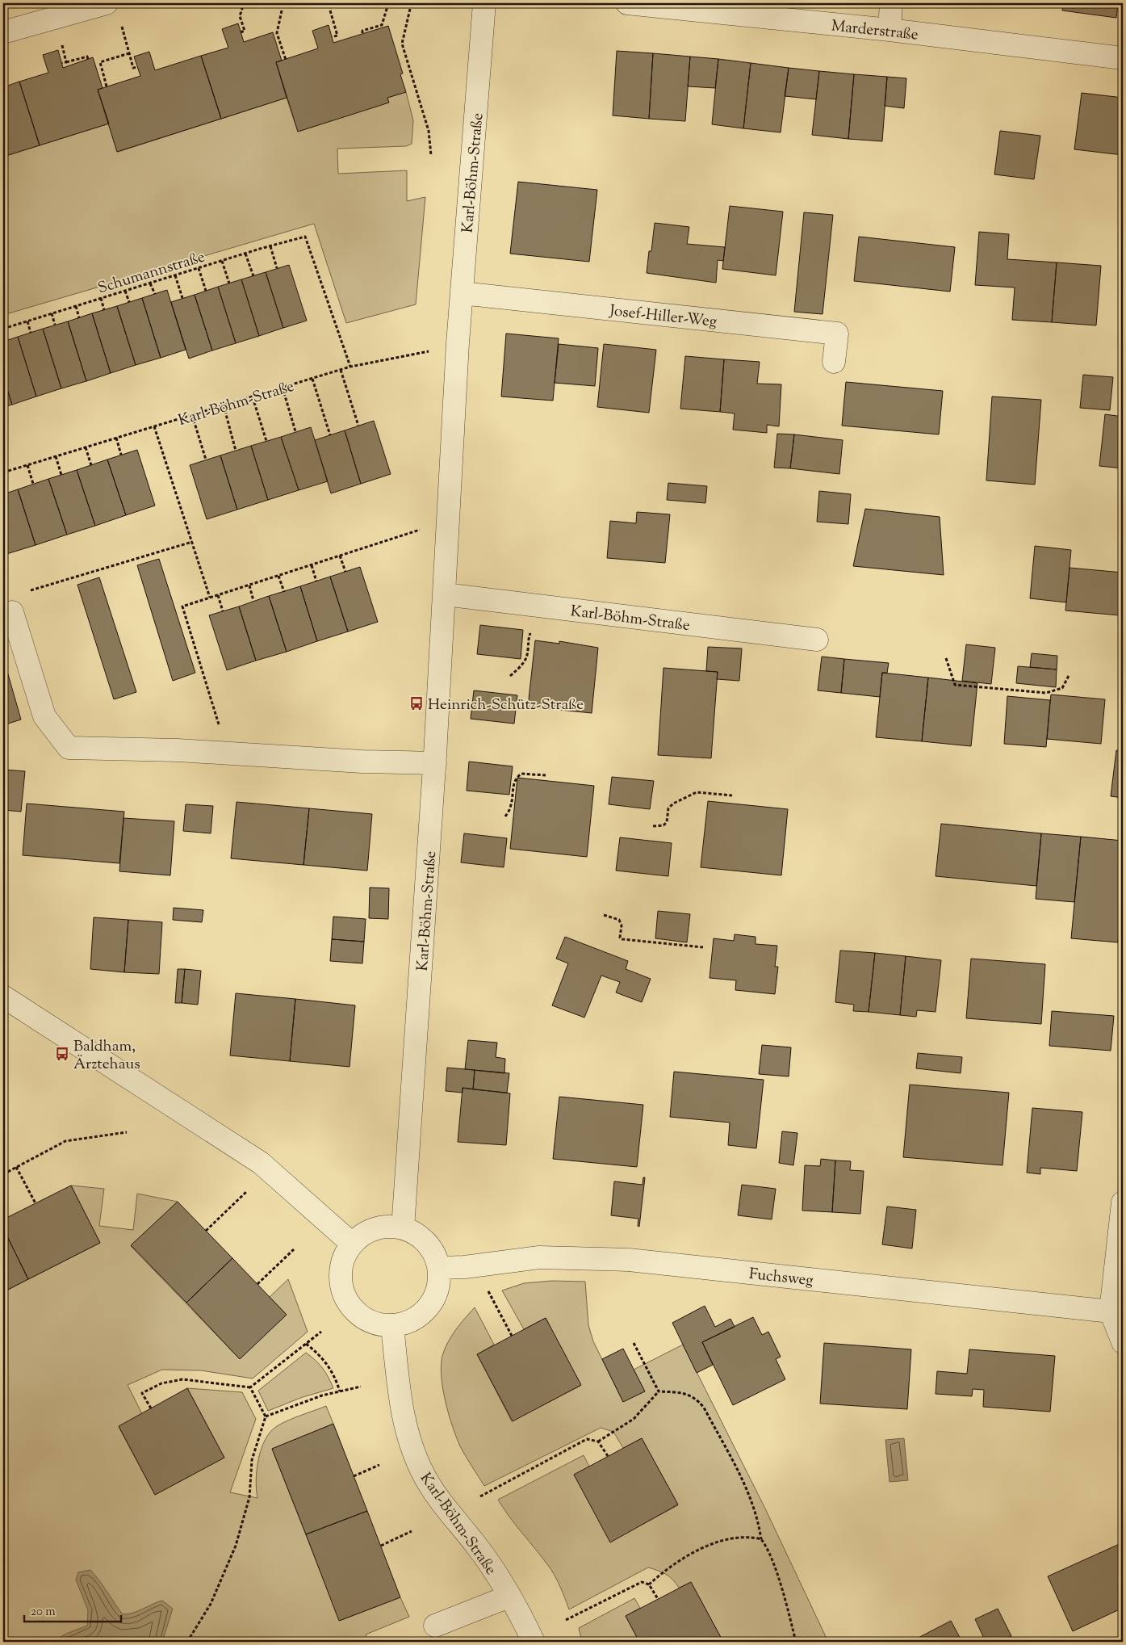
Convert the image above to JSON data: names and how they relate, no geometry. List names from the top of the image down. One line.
{"streets":{"street":["Marderstraße","Karl-Böhm-Straße","Josef-Hiller-Weg","Fuchsweg"],"path":["Schumannstraße"]},"crossings":[["Karl-Böhm-Straße","Schumannstraße"],["Karl-Böhm-Straße","Josef-Hiller-Weg"],["Karl-Böhm-Straße","Fuchsweg"]],"places":{"bus stop":["Heinrich-Schütz-Straße","Baldham, Ärztehaus"]},"scale_bar":"20 m"}
